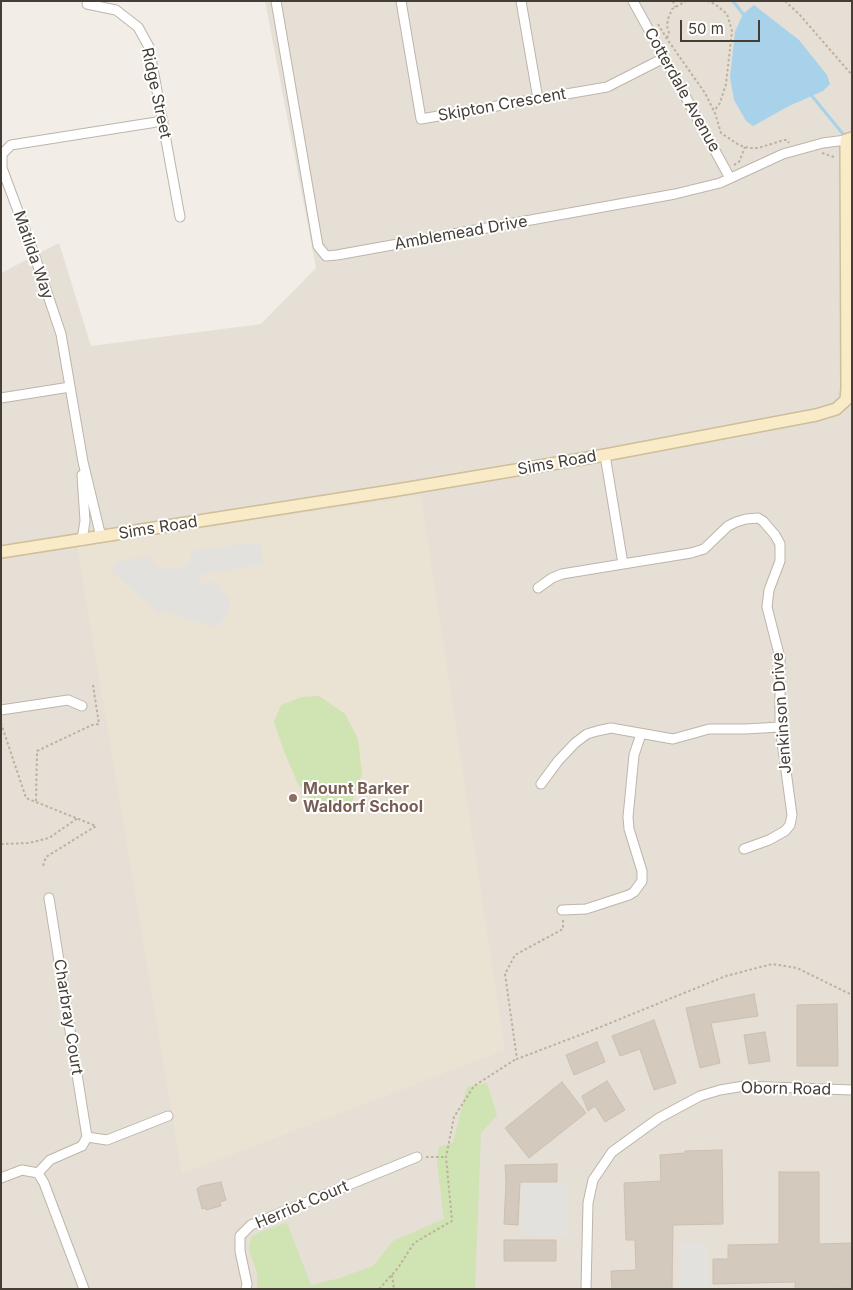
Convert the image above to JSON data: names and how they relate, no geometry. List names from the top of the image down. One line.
{"streets":{"street":["Cotterdale Avenue","Ridge Street","Skipton Crescent","Amblemead Drive","Matilda Way","Sims Road","Jenkinson Drive","Charbray Court","Oborn Road","Herriot Court"]},"crossings":[["Cotterdale Avenue","Skipton Crescent"],["Cotterdale Avenue","Amblemead Drive"],["Ridge Street","Matilda Way"],["Amblemead Drive","Sims Road"],["Matilda Way","Sims Road"]],"places":["Mount Barker Waldorf School"],"scale_bar":"50 m"}
